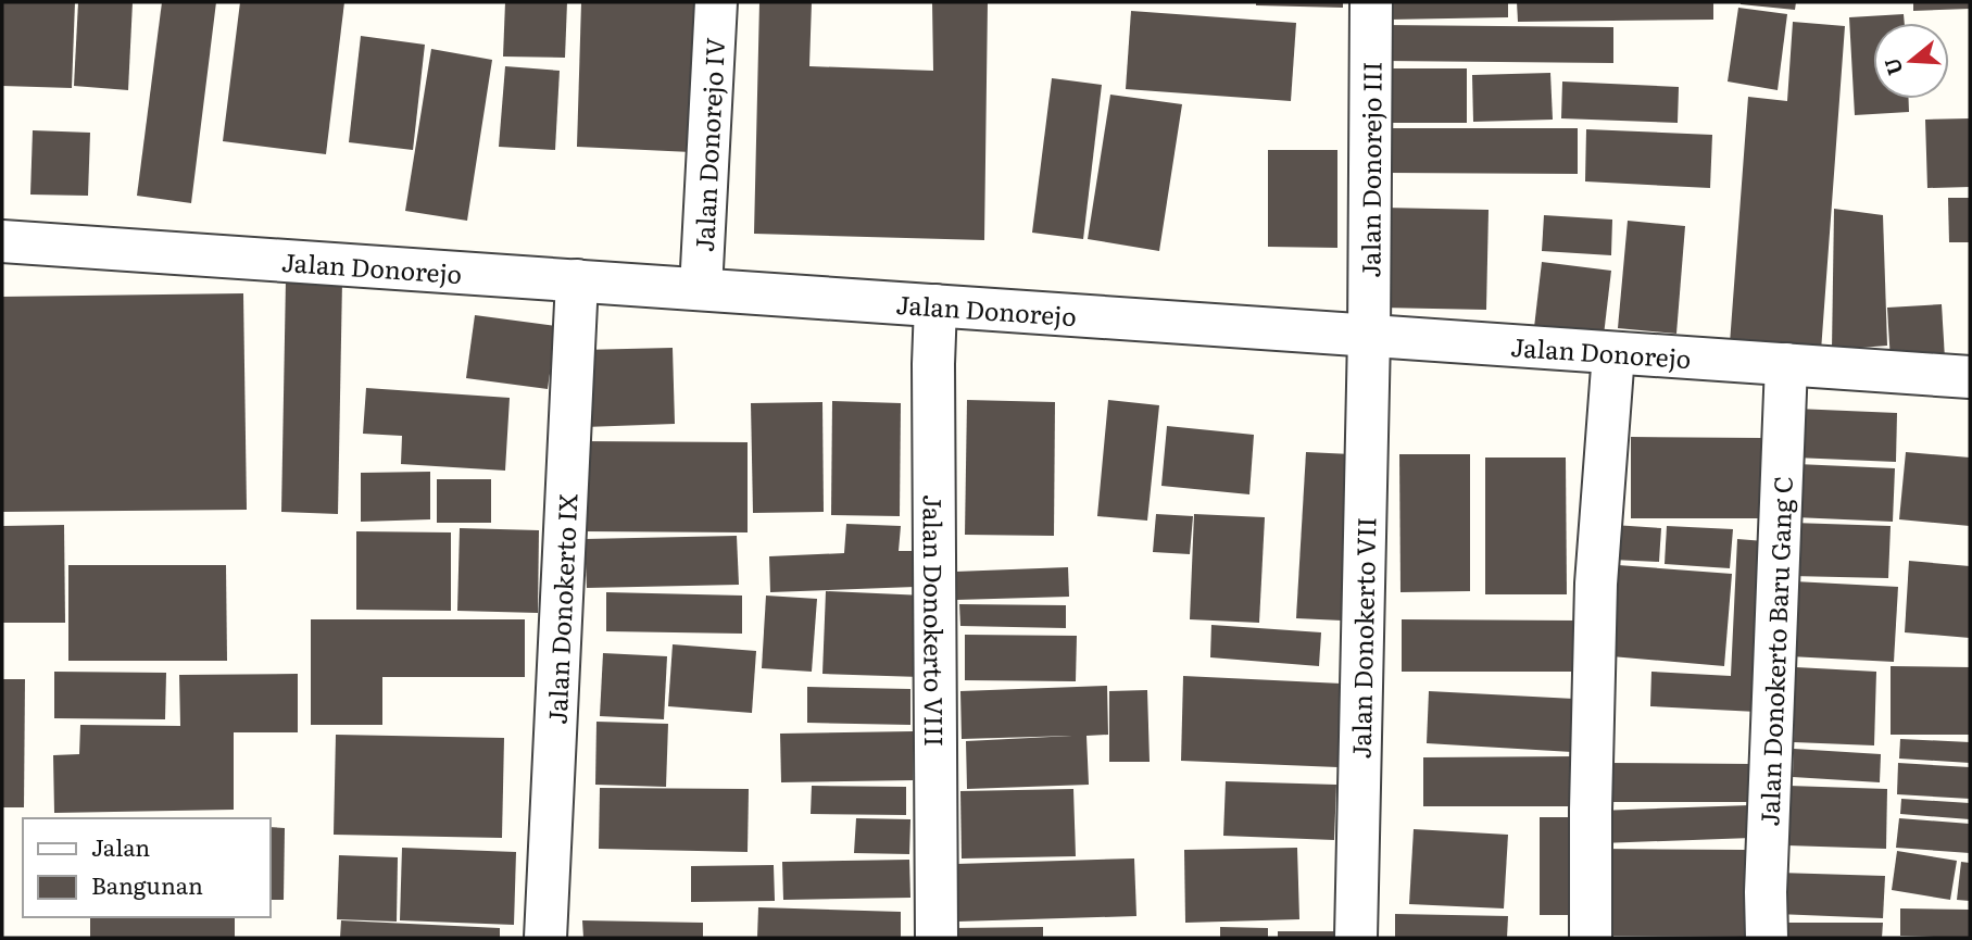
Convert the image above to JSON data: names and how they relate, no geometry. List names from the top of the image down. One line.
{"streets":{"street":["Jalan Donorejo IV","Jalan Donorejo III","Jalan Donorejo","Jalan Donokerto IX","Jalan Donokerto VIII","Jalan Donokerto VII","Jalan Donokerto Baru Gang C"]},"crossings":[["Jalan Donorejo IV","Jalan Donorejo"],["Jalan Donorejo III","Jalan Donorejo"],["Jalan Donorejo III","Jalan Donokerto VII"],["Jalan Donorejo","Jalan Donokerto IX"],["Jalan Donorejo","Jalan Donokerto VIII"],["Jalan Donorejo","Jalan Donokerto VII"],["Jalan Donorejo","Jalan Donokerto Baru Gang C"]],"legend":["Jalan","Bangunan"],"north":"left"}
